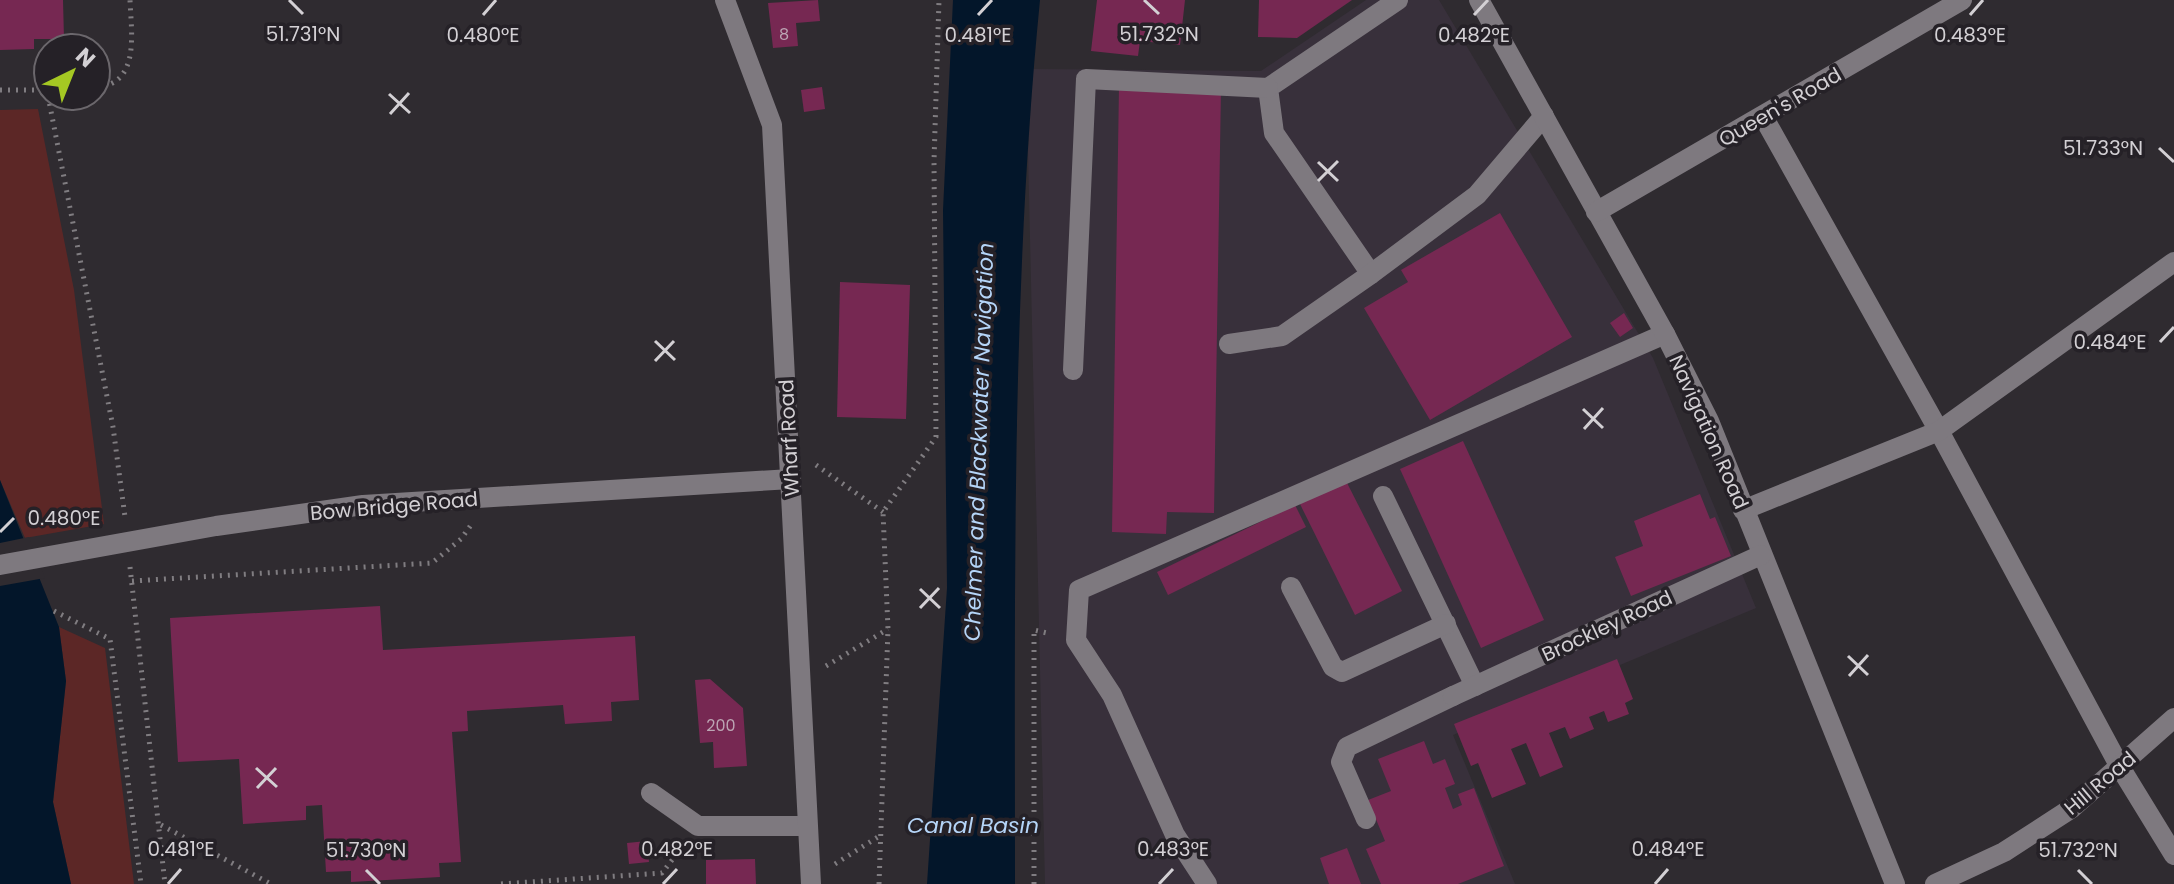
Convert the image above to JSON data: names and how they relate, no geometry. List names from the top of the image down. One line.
{"streets":{"street":["Queen's Road","Navigation Road","Wharf Road","Bow Bridge Road","Brockley Road","Hill Road"]},"crossings":[["Queen's Road","Navigation Road"],["Navigation Road","Brockley Road"],["Wharf Road","Bow Bridge Road"]],"water":["Chelmer and Blackwater Navigation","Canal Basin"],"house_numbers":["8","200"],"north":"top right","coordinates":["51.732°N","51.731°N","0.481°E","0.482°E","0.480°E","0.483°E","51.733°N","0.484°E","51.730°N"]}
